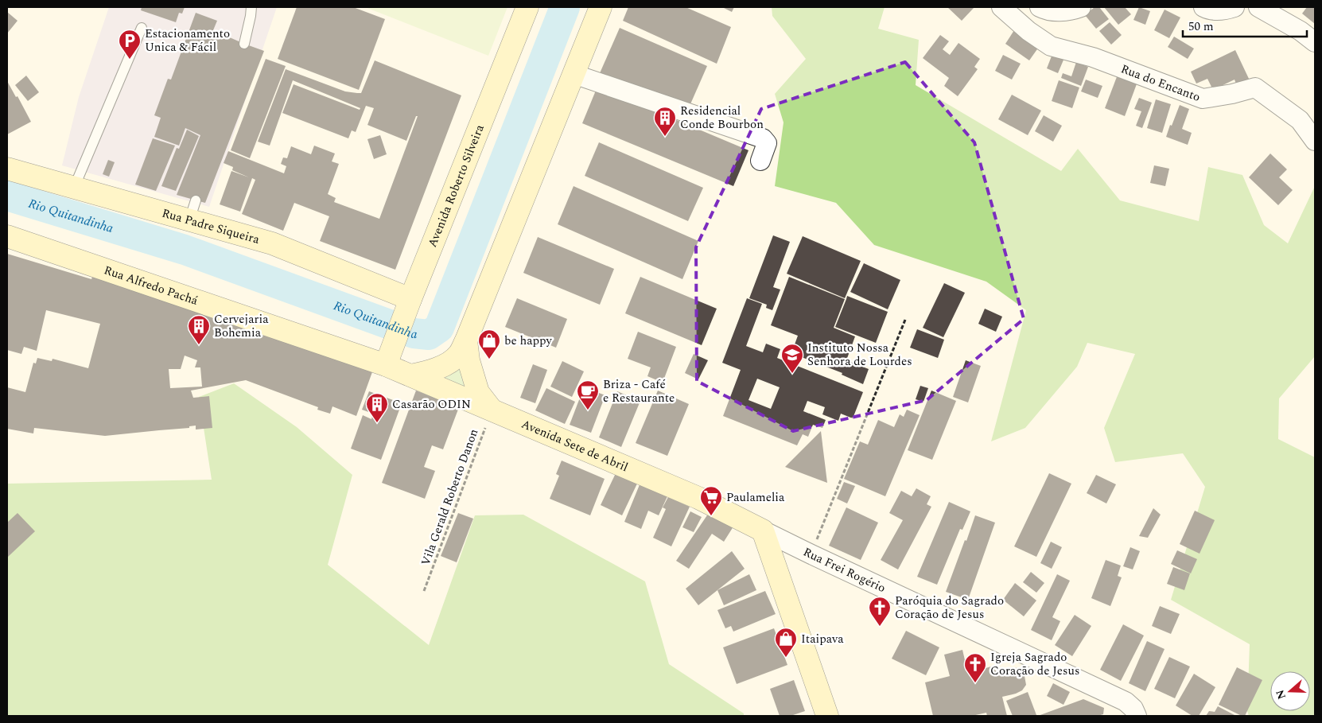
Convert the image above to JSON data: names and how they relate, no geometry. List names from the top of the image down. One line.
{"streets":{"main road":["Avenida Roberto Silveira","Rua Padre Siqueira","Rua Alfredo Pachá","Avenida Sete de Abril"],"street":["Rua do Encanto","Rua Frei Rogério"],"path":["Vila Gerald Roberto Danon"]},"crossings":[["Avenida Roberto Silveira","Rua Padre Siqueira"],["Avenida Roberto Silveira","Rua Alfredo Pachá"],["Avenida Roberto Silveira","Avenida Sete de Abril"],["Rua Alfredo Pachá","Avenida Sete de Abril"],["Avenida Sete de Abril","Vila Gerald Roberto Danon"],["Avenida Sete de Abril","Rua Frei Rogério"]],"water":["Rio Quitandinha"],"places":{"parking":["Estacionamento Unica & Fácil"],"building":["Residencial Conde Bourbon","Cervejaria Bohemia","Casarão ODIN"],"shop":["be happy","Itaipava"],"school or university":["Instituto Nossa Senhora de Lourdes"],"cafe":["Briza - Café e Restaurante"],"supermarket":["Paulamelia"],"church":["Paróquia do Sagrado Coração de Jesus","Igreja Sagrado Coração de Jesus"]},"scale_bar":"50 m","north":"left"}
